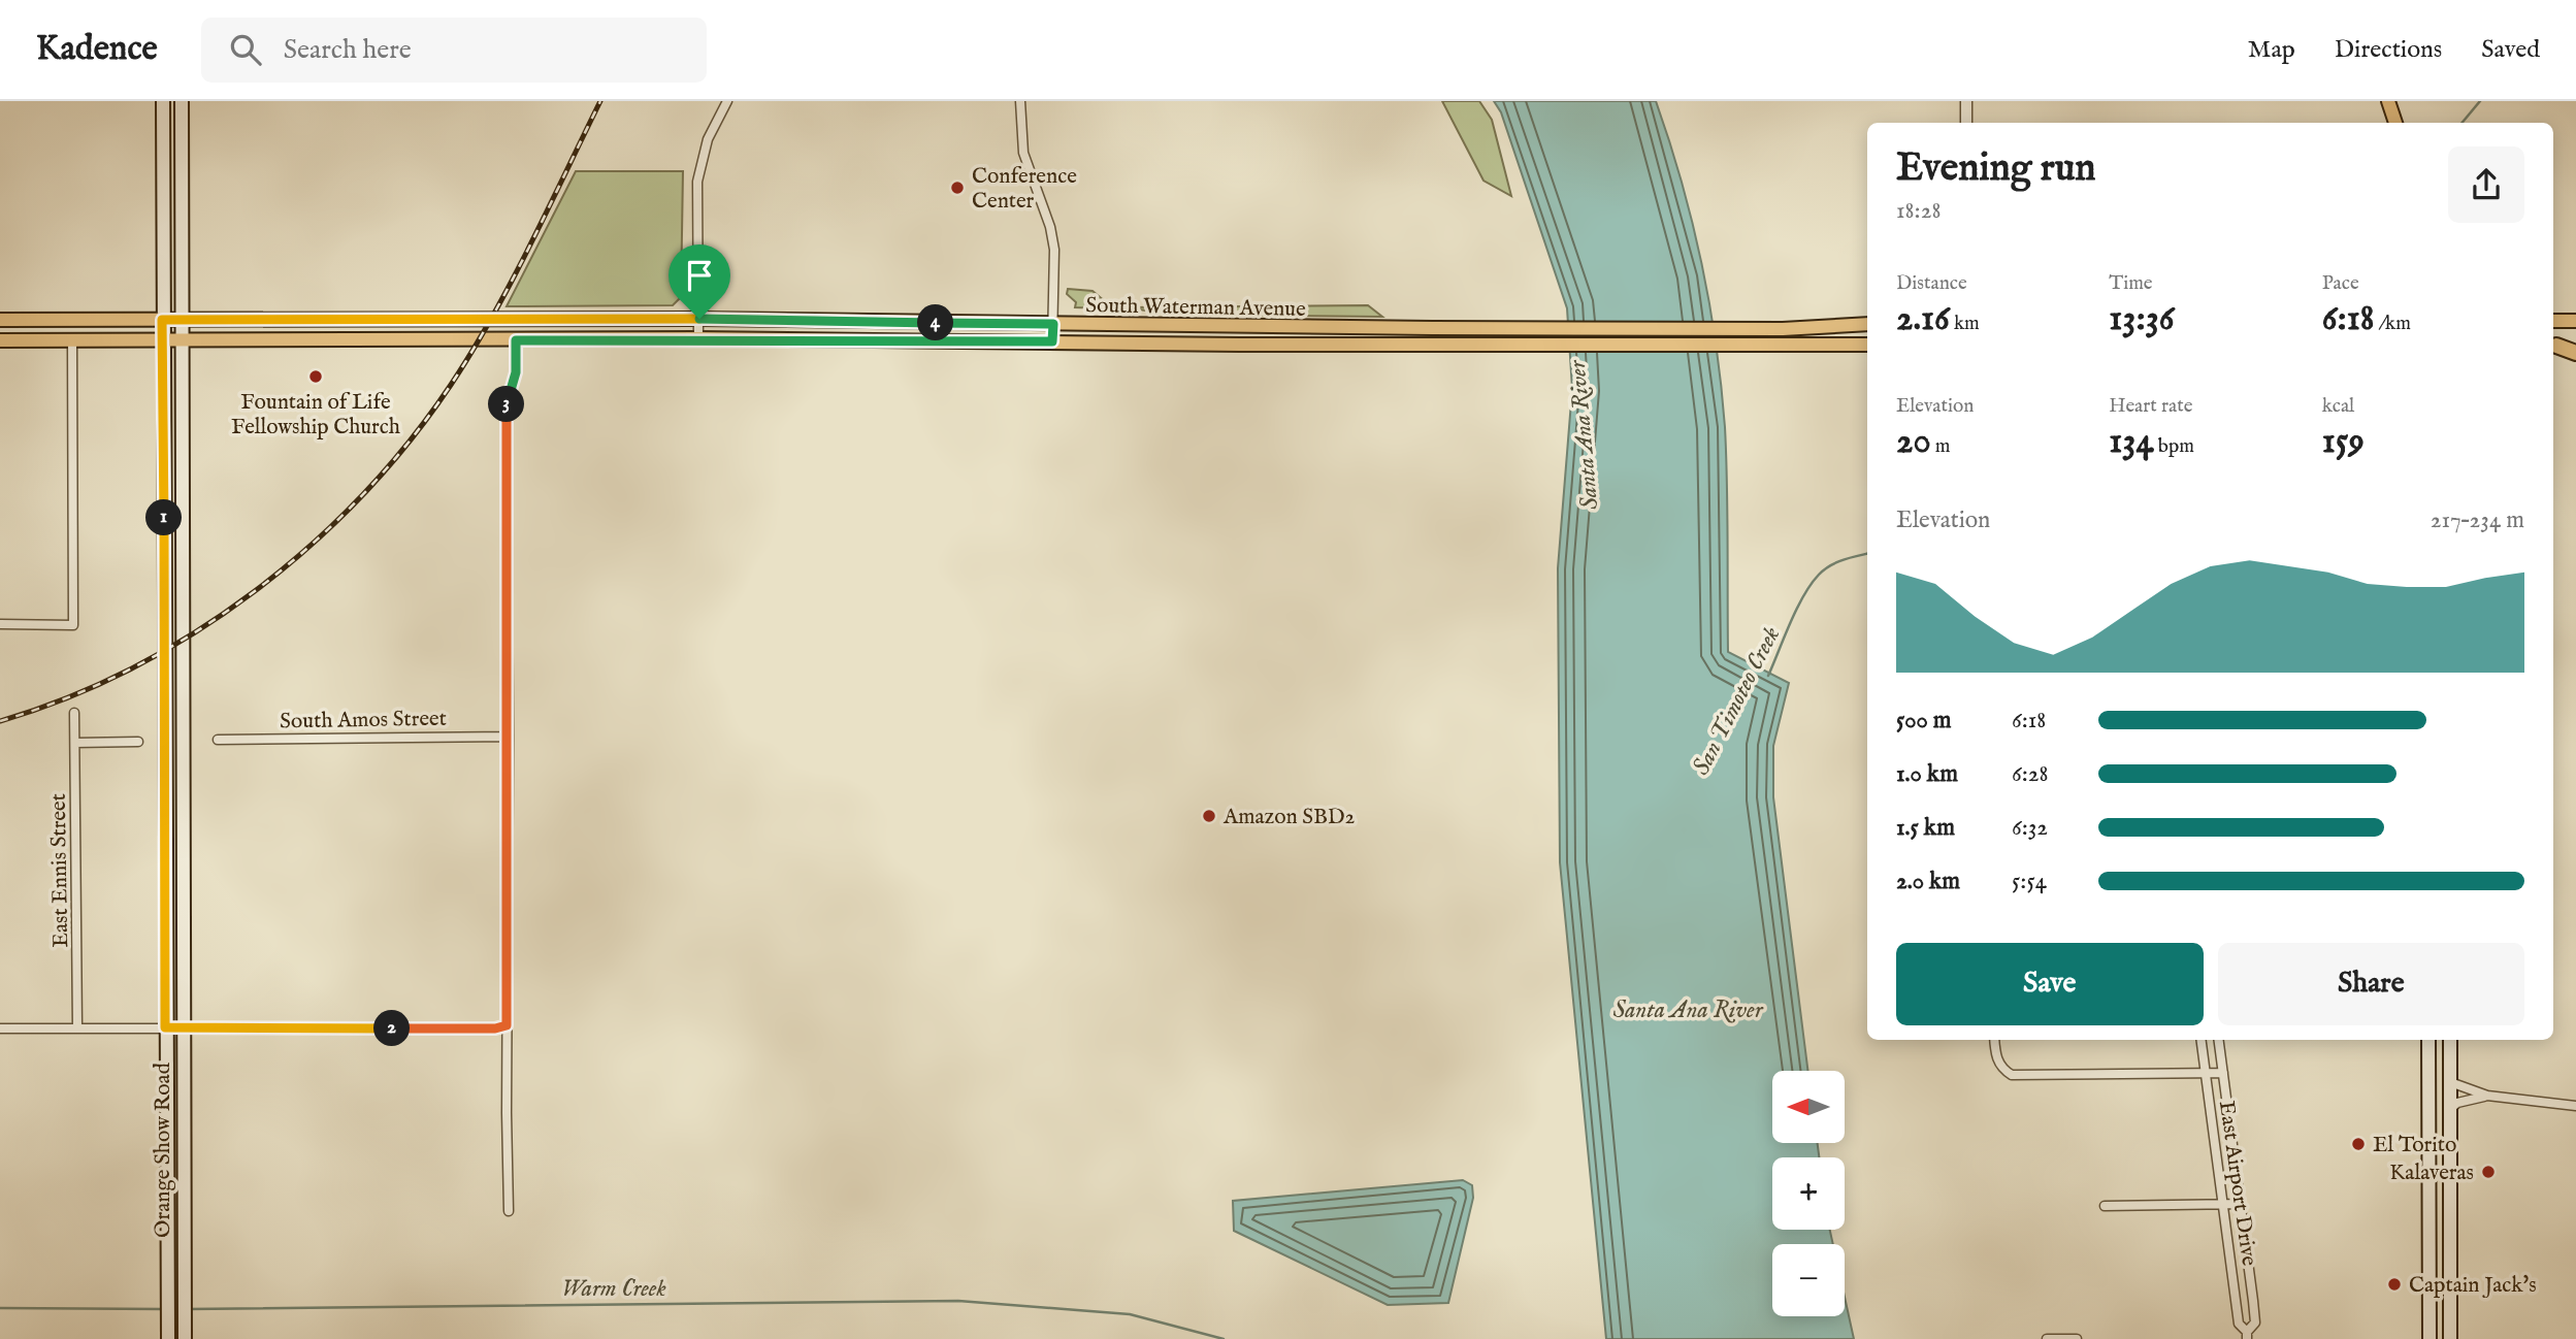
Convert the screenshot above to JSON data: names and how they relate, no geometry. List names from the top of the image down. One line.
{"streets":{"main road":["South Waterman Avenue","Orange Show Road"],"street":["South Amos Street","East Ennis Street","East Airport Drive"]},"crossings":[["South Waterman Avenue","Orange Show Road"]],"water":["Santa Ana River","San Timoteo Creek","Warm Creek"],"places":["Conference Center","Fountain of Life Fellowship Church","Amazon SBD2","El Torito","Kalaveras","Captain Jack's"],"north":"left","page":{"header":"Kadence","search":"Search here","nav":["Map","Directions","Saved"],"heading":["Evening run","18:28"],"stats":[["Distance","2.16 km"],["Time","13:36"],["Pace","6:18 /km"],["Elevation","20 m"],["Heart rate","134 bpm"],["kcal","159"]],"pins":["4","3","1","2"],"chart":["Elevation","217–234 m"],"list":[{"name":"500 m","note":"6:18"},{"name":"1.0 km","note":"6:28"},{"name":"1.5 km","note":"6:32"},{"name":"2.0 km","note":"5:54"}],"buttons":["Save","Share"],"map_buttons":["+","−"]}}
